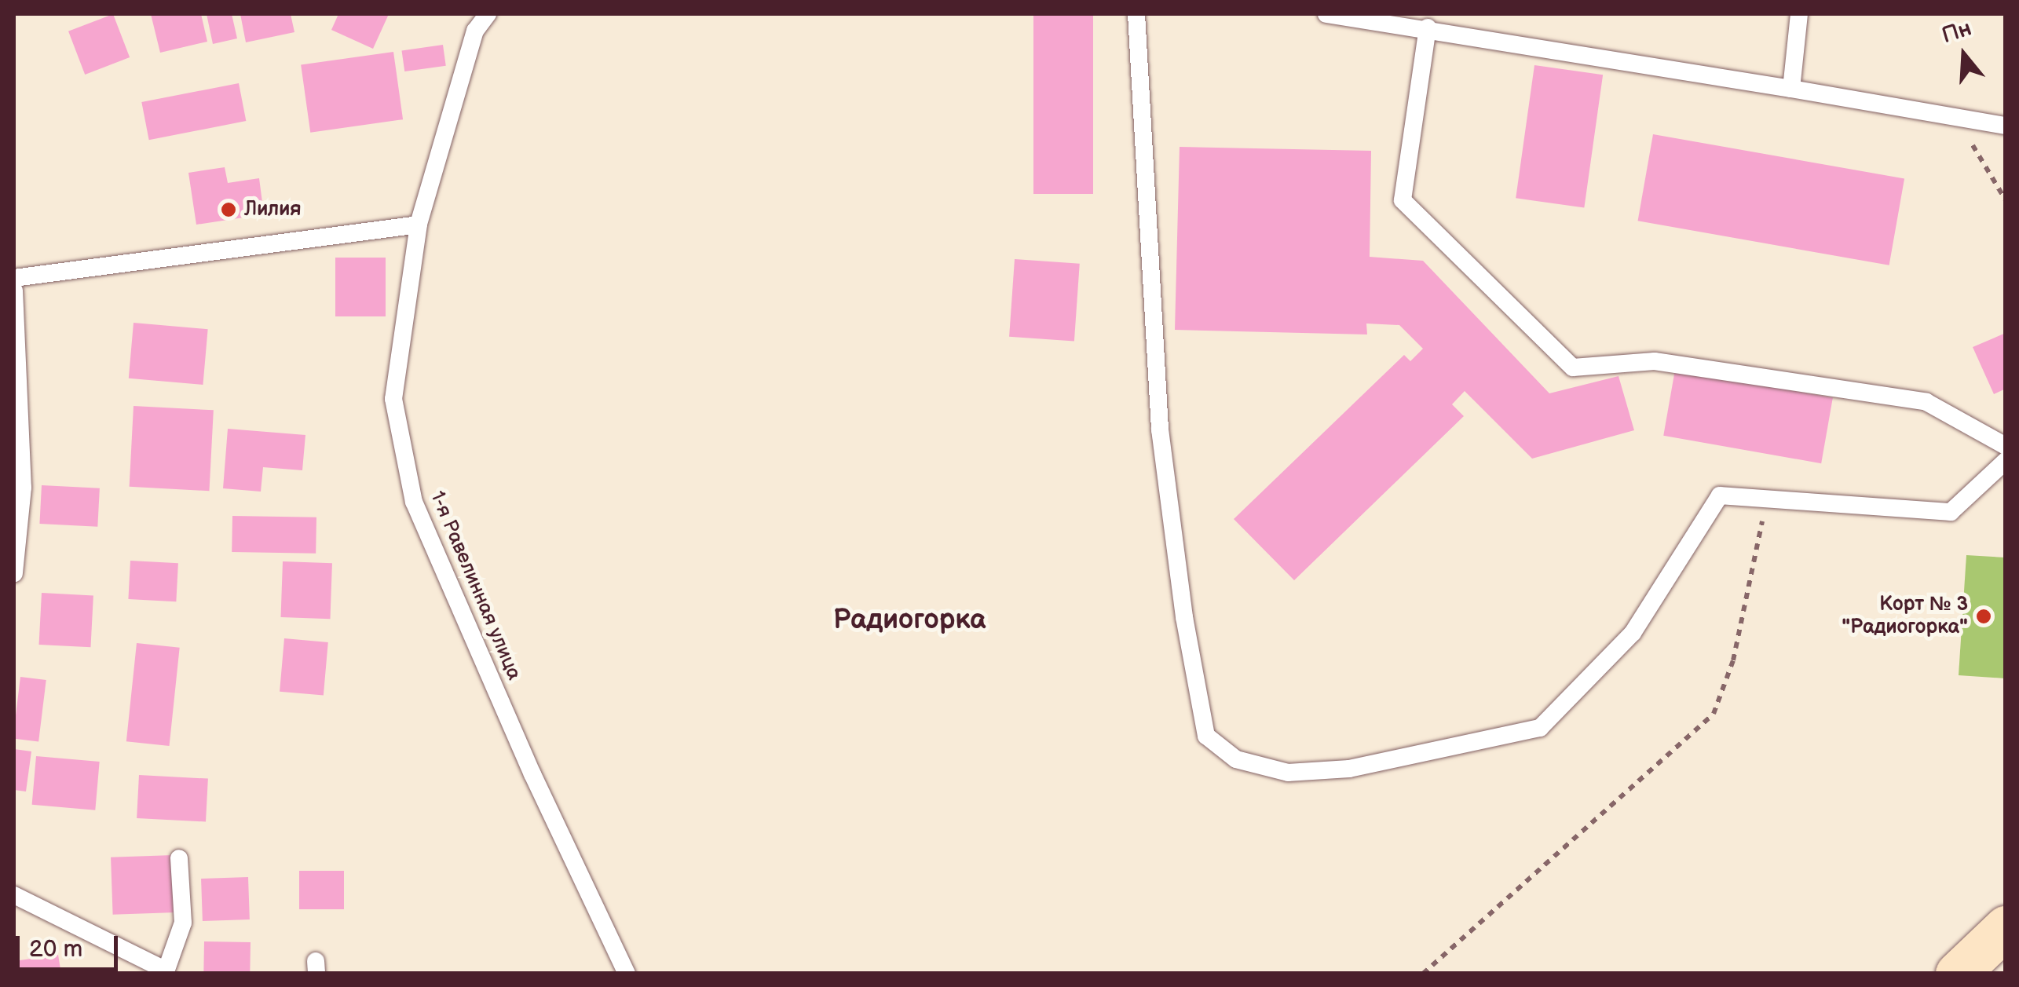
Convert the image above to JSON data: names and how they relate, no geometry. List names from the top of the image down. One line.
{"streets":{"lane":["1-я Равелинная улица"]},"districts":["Радиогорка"],"places":["Лилия","Корт № 3 \"Радиогорка\""],"scale_bar":"20 m","north":"top"}
